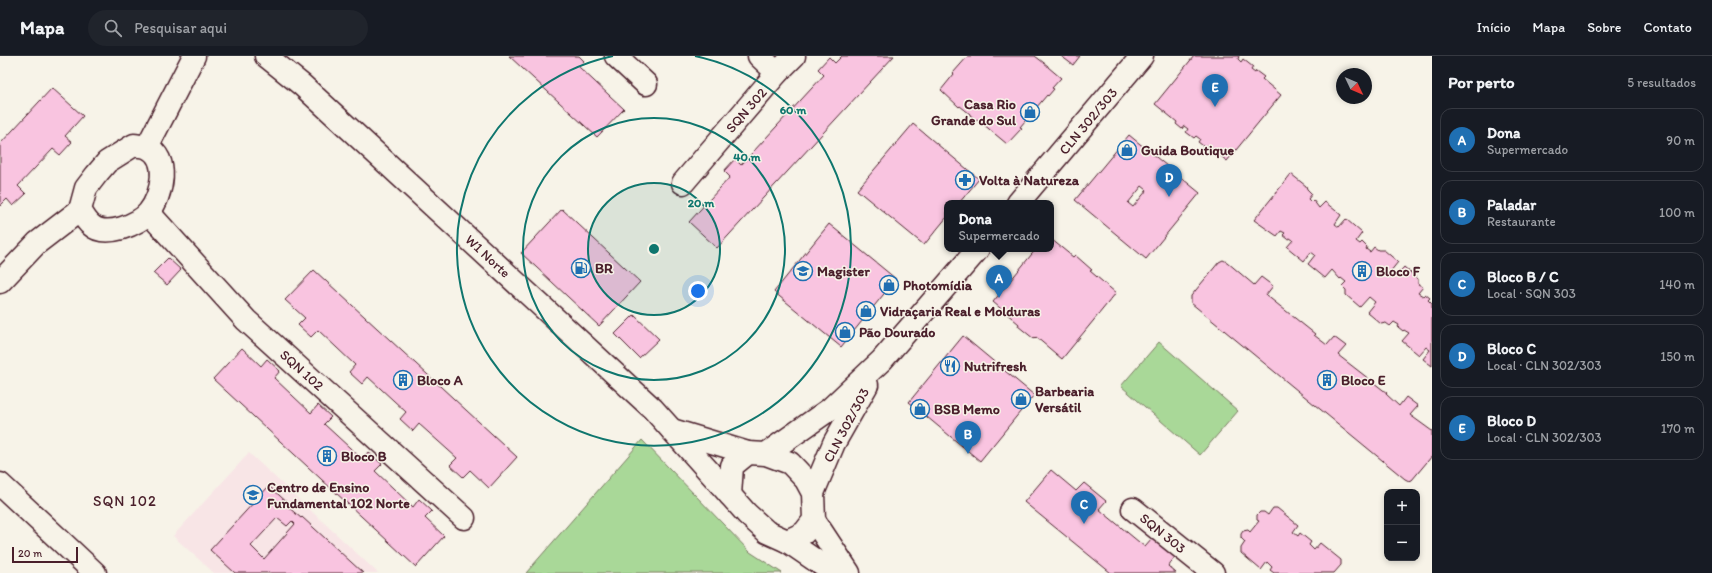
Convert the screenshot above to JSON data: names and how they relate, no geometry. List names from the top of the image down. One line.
{"streets":{"street":["SQN 302","CLN 302/303","W1 Norte","SQN 102","SQN 303"]},"crossings":[["CLN 302/303","W1 Norte"]],"districts":["SQN 102"],"places":{"shop":["Casa Rio Grande do Sul","Guida Boutique","Photomídia","Vidraçaria Real e Molduras","Pão Dourado","Barbearia Versátil","BSB Memo"],"pharmacy":["Volta à Natureza"],"fuel station":["BR"],"school or university":["Magister","Centro de Ensino Fundamental 102 Norte"],"building":["Bloco F","Bloco A","Bloco E","Bloco B"],"restaurant":["Nutrifresh"]},"scale_bar":"20 m","north":"bottom right","page":{"header":"Mapa","search":"Pesquisar aqui","nav":["Início","Mapa","Sobre","Contato"],"heading":["Por perto","5 resultados"],"pins":["E","D","A","B","C"],"list":[{"mark":"A","name":"Dona","note":"Supermercado","value":"90 m"},{"mark":"B","name":"Paladar","note":"Restaurante","value":"100 m"},{"mark":"C","name":"Bloco B / C","note":"Local · SQN 303","value":"140 m"},{"mark":"D","name":"Bloco C","note":"Local · CLN 302/303","value":"150 m"},{"mark":"E","name":"Bloco D","note":"Local · CLN 302/303","value":"170 m"}],"popup":["Dona","Supermercado"],"map_buttons":["+","−"],"scale":"20 m"},"rings":["60 m","40 m","20 m"]}
